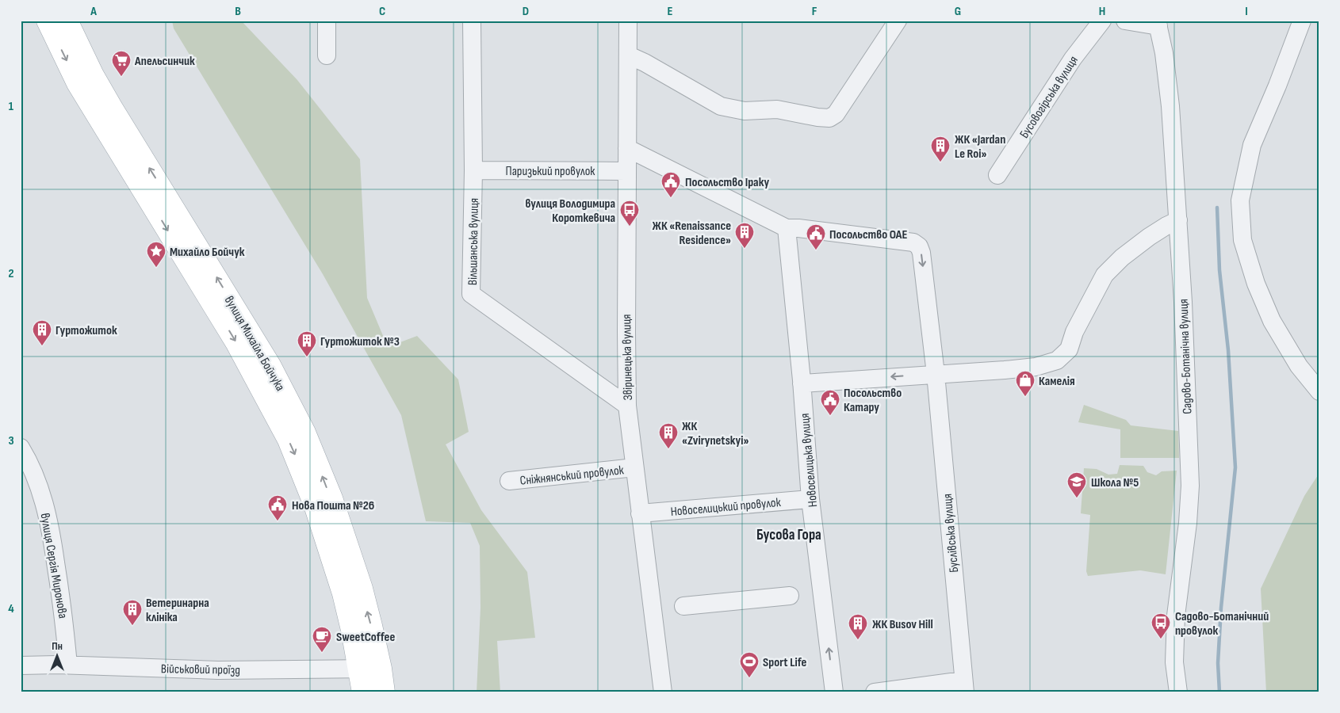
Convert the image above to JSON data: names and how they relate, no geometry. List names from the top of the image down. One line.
{"streets":{"main road":["вулиця Михайла Бойчука"],"street":["Бусовогірська вулиця","Паризький провулок","Вільшанська вулиця","Садово-Ботанічна вулиця","Звіринецька вулиця","Новоселицька вулиця","Сніжнянський провулок","Новоселицький провулок","Буслівська вулиця","вулиця Сергія Миронова","Військовий проїзд"]},"crossings":[["Паризький провулок","Вільшанська вулиця"],["Паризький провулок","Звіринецька вулиця"],["Вільшанська вулиця","Звіринецька вулиця"],["вулиця Михайла Бойчука","Військовий проїзд"],["Звіринецька вулиця","Сніжнянський провулок"],["Звіринецька вулиця","Новоселицький провулок"],["Новоселицька вулиця","Новоселицький провулок"],["вулиця Сергія Миронова","Військовий проїзд"]],"one_way":["Новоселицька вулиця"],"districts":["Бусова Гора"],"places":{"supermarket":["Апельсинчик"],"building":["ЖК «Jardan Le Roi»","ЖК «Renaissance Residence»","Гуртожиток","Гуртожиток №3","ЖК «Zvirynetskyi»","Ветеринарна клініка","ЖК Busov Hill"],"public building":["Посольство Іраку","Посольство ОАЕ","Посольство Катару","Нова Пошта №26"],"bus stop":["вулиця Володимира Короткевича","Садово-Ботанічний провулок"],"place":["Михайло Бойчук"],"shop":["Камелія"],"school or university":["Школа №5"],"cafe":["SweetCoffee"],"sports":["Sport Life"]},"north":"top","grid":{"columns":["A","B","C","D","E","F","G","H","I"],"rows":["1","2","3","4"]}}
